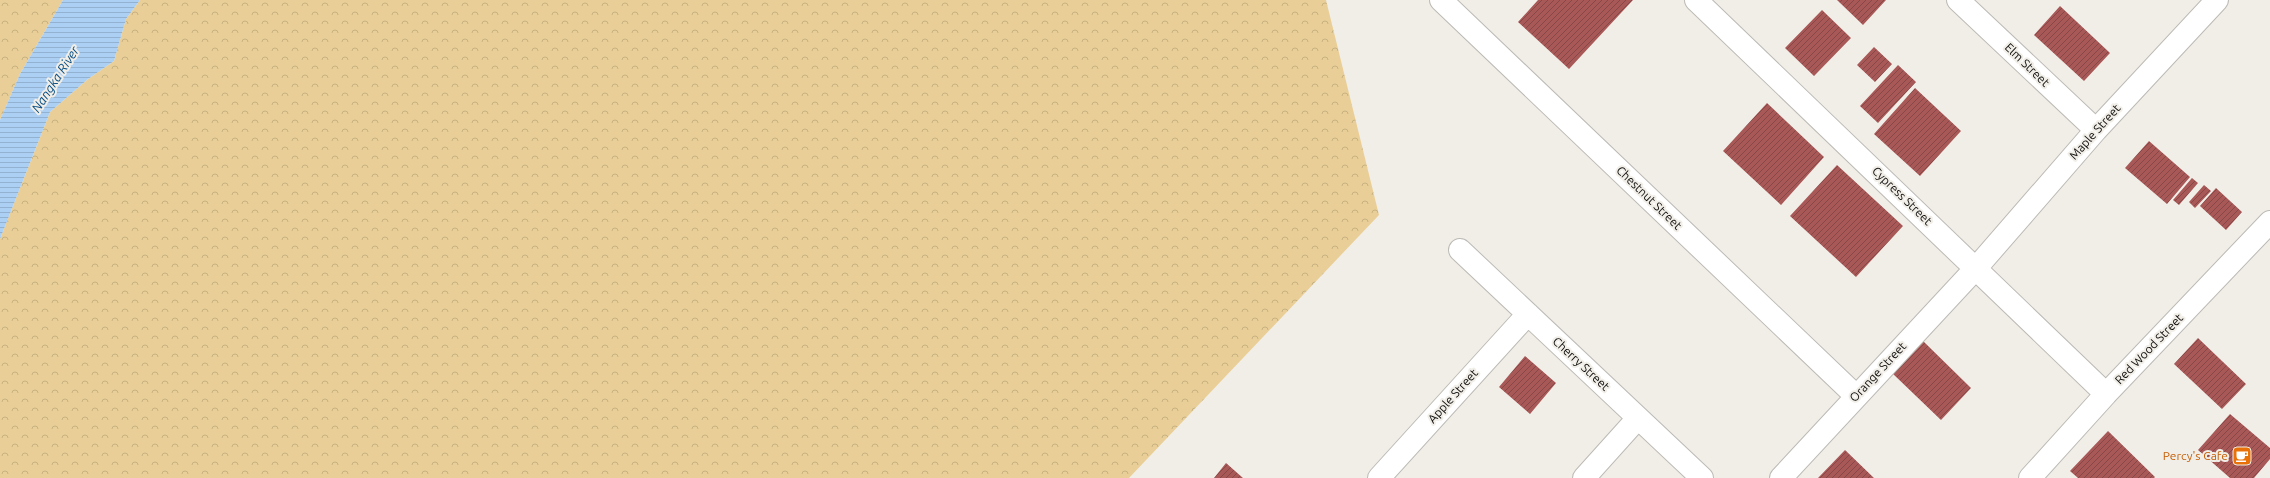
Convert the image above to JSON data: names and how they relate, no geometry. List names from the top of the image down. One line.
{"streets":{"street":["Elm Street","Maple Street","Cypress Street","Chestnut Street","Red Wood Street","Cherry Street","Orange Street","Apple Street"]},"crossings":[["Elm Street","Maple Street"],["Maple Street","Cypress Street"],["Maple Street","Orange Street"],["Cypress Street","Red Wood Street"],["Cypress Street","Orange Street"],["Chestnut Street","Orange Street"],["Cherry Street","Apple Street"]],"water":["Nangka River"],"places":{"cafe":["Percy's Cafe"]}}
